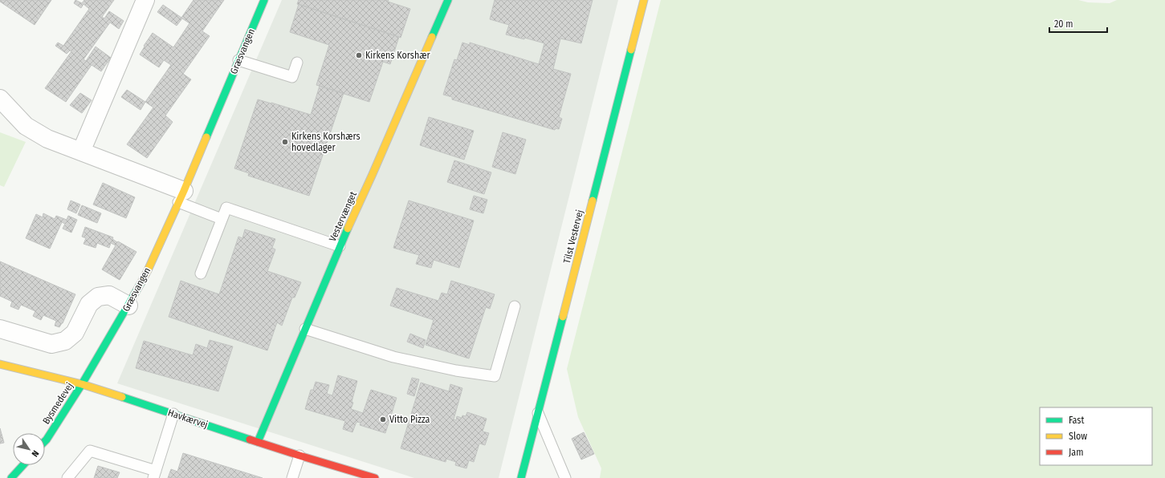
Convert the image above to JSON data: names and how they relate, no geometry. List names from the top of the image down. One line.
{"streets":{"street":["Græsvangen","Vestervænget","Tilst Vestervej","Bysmedevej","Havkærvej"]},"crossings":[["Græsvangen","Bysmedevej"],["Græsvangen","Havkærvej"],["Vestervænget","Havkærvej"],["Bysmedevej","Havkærvej"]],"places":["Kirkens Korshær","Kirkens Korshærs hovedlager","Vitto Pizza"],"legend":["Fast","Slow","Jam"],"scale_bar":"20 m","north":"bottom right"}
